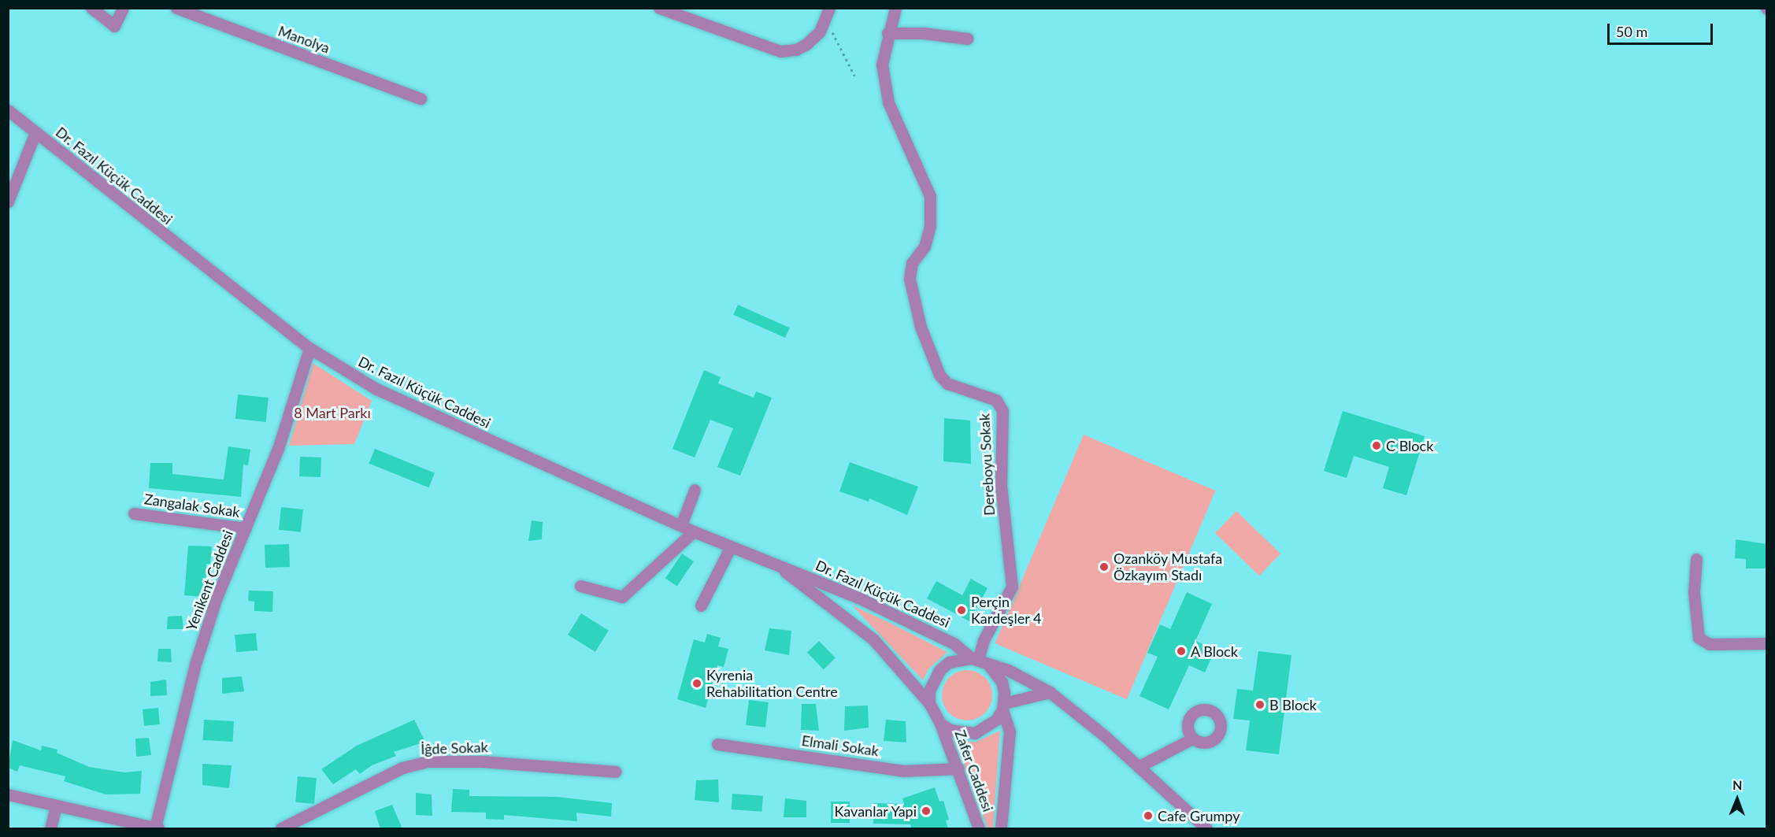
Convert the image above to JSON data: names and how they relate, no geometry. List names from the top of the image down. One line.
{"streets":{"street":["Manolya","Dr. Fazıl Küçük Caddesi","Dereboyu Sokak","Zangalak Sokak","Yenikent Caddesi","Elmali Sokak","İĝde Sokak","Zafer Caddesi"]},"crossings":[["Dr. Fazıl Küçük Caddesi","Dereboyu Sokak"],["Dr. Fazıl Küçük Caddesi","Yenikent Caddesi"],["Dr. Fazıl Küçük Caddesi","Zafer Caddesi"],["Dereboyu Sokak","Zafer Caddesi"],["Zangalak Sokak","Yenikent Caddesi"],["Elmali Sokak","Zafer Caddesi"]],"parks":["8 Mart Parkı"],"places":["C Block","Ozanköy Mustafa Özkayım Stadı","Perçin Kardeşler 4","A Block","Kyrenia Rehabilitation Centre","B Block","Kavanlar Yapi","Cafe Grumpy"],"scale_bar":"50 m","north":"top"}
